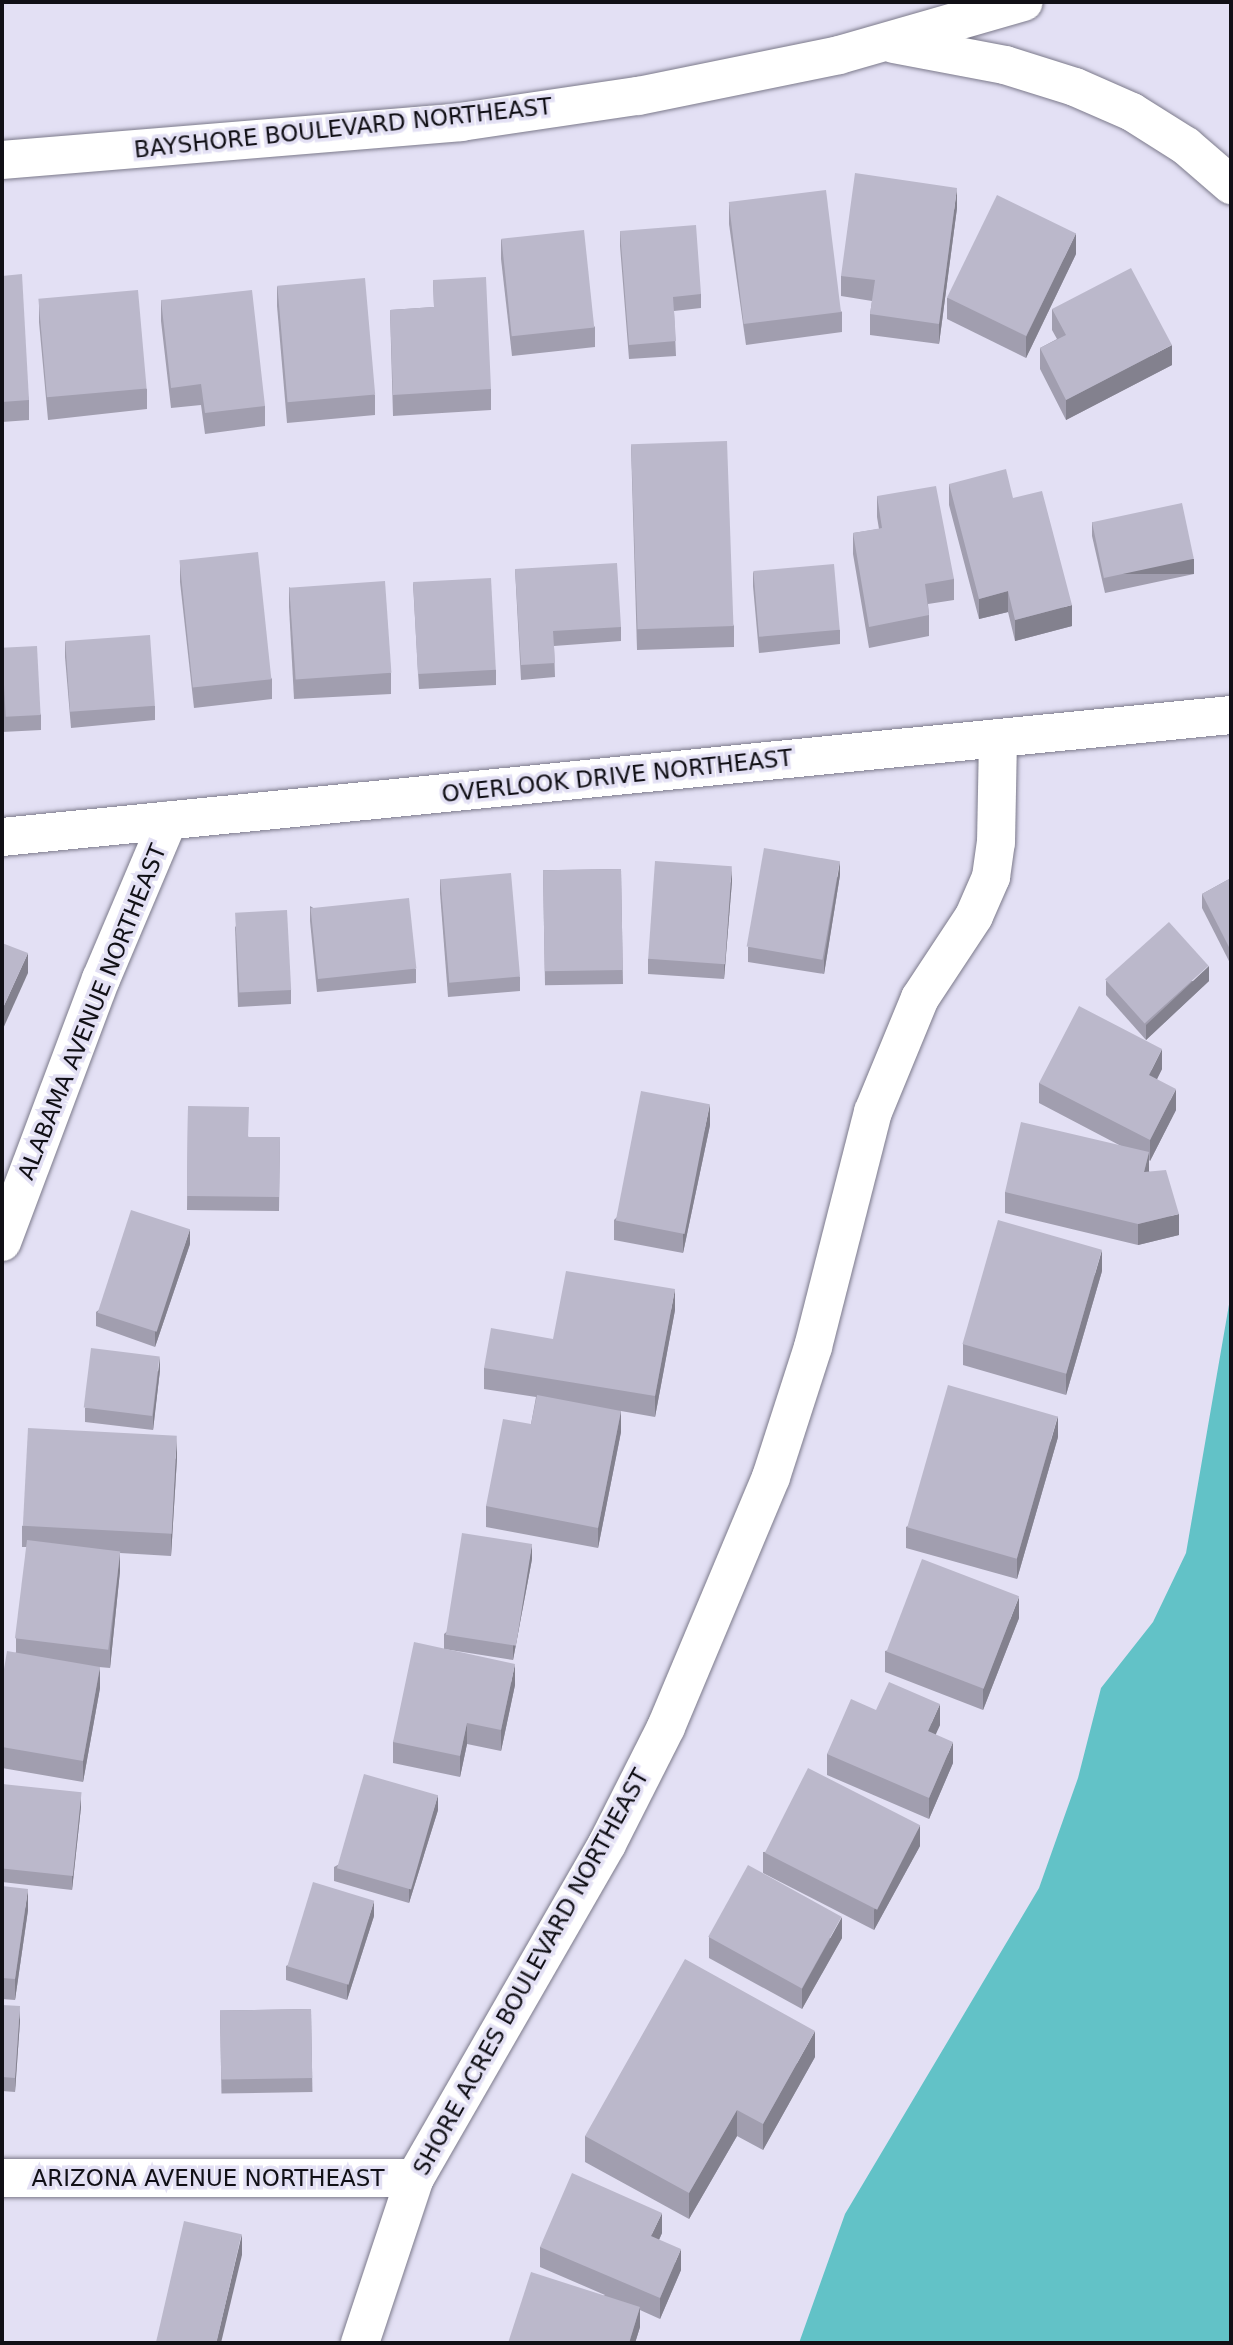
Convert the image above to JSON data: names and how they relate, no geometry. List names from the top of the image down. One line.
{"streets":{"street":["BAYSHORE BOULEVARD NORTHEAST","OVERLOOK DRIVE NORTHEAST","ALABAMA AVENUE NORTHEAST","SHORE ACRES BOULEVARD NORTHEAST","ARIZONA AVENUE NORTHEAST"]},"crossings":[["OVERLOOK DRIVE NORTHEAST","ALABAMA AVENUE NORTHEAST"],["OVERLOOK DRIVE NORTHEAST","SHORE ACRES BOULEVARD NORTHEAST"],["SHORE ACRES BOULEVARD NORTHEAST","ARIZONA AVENUE NORTHEAST"]]}
